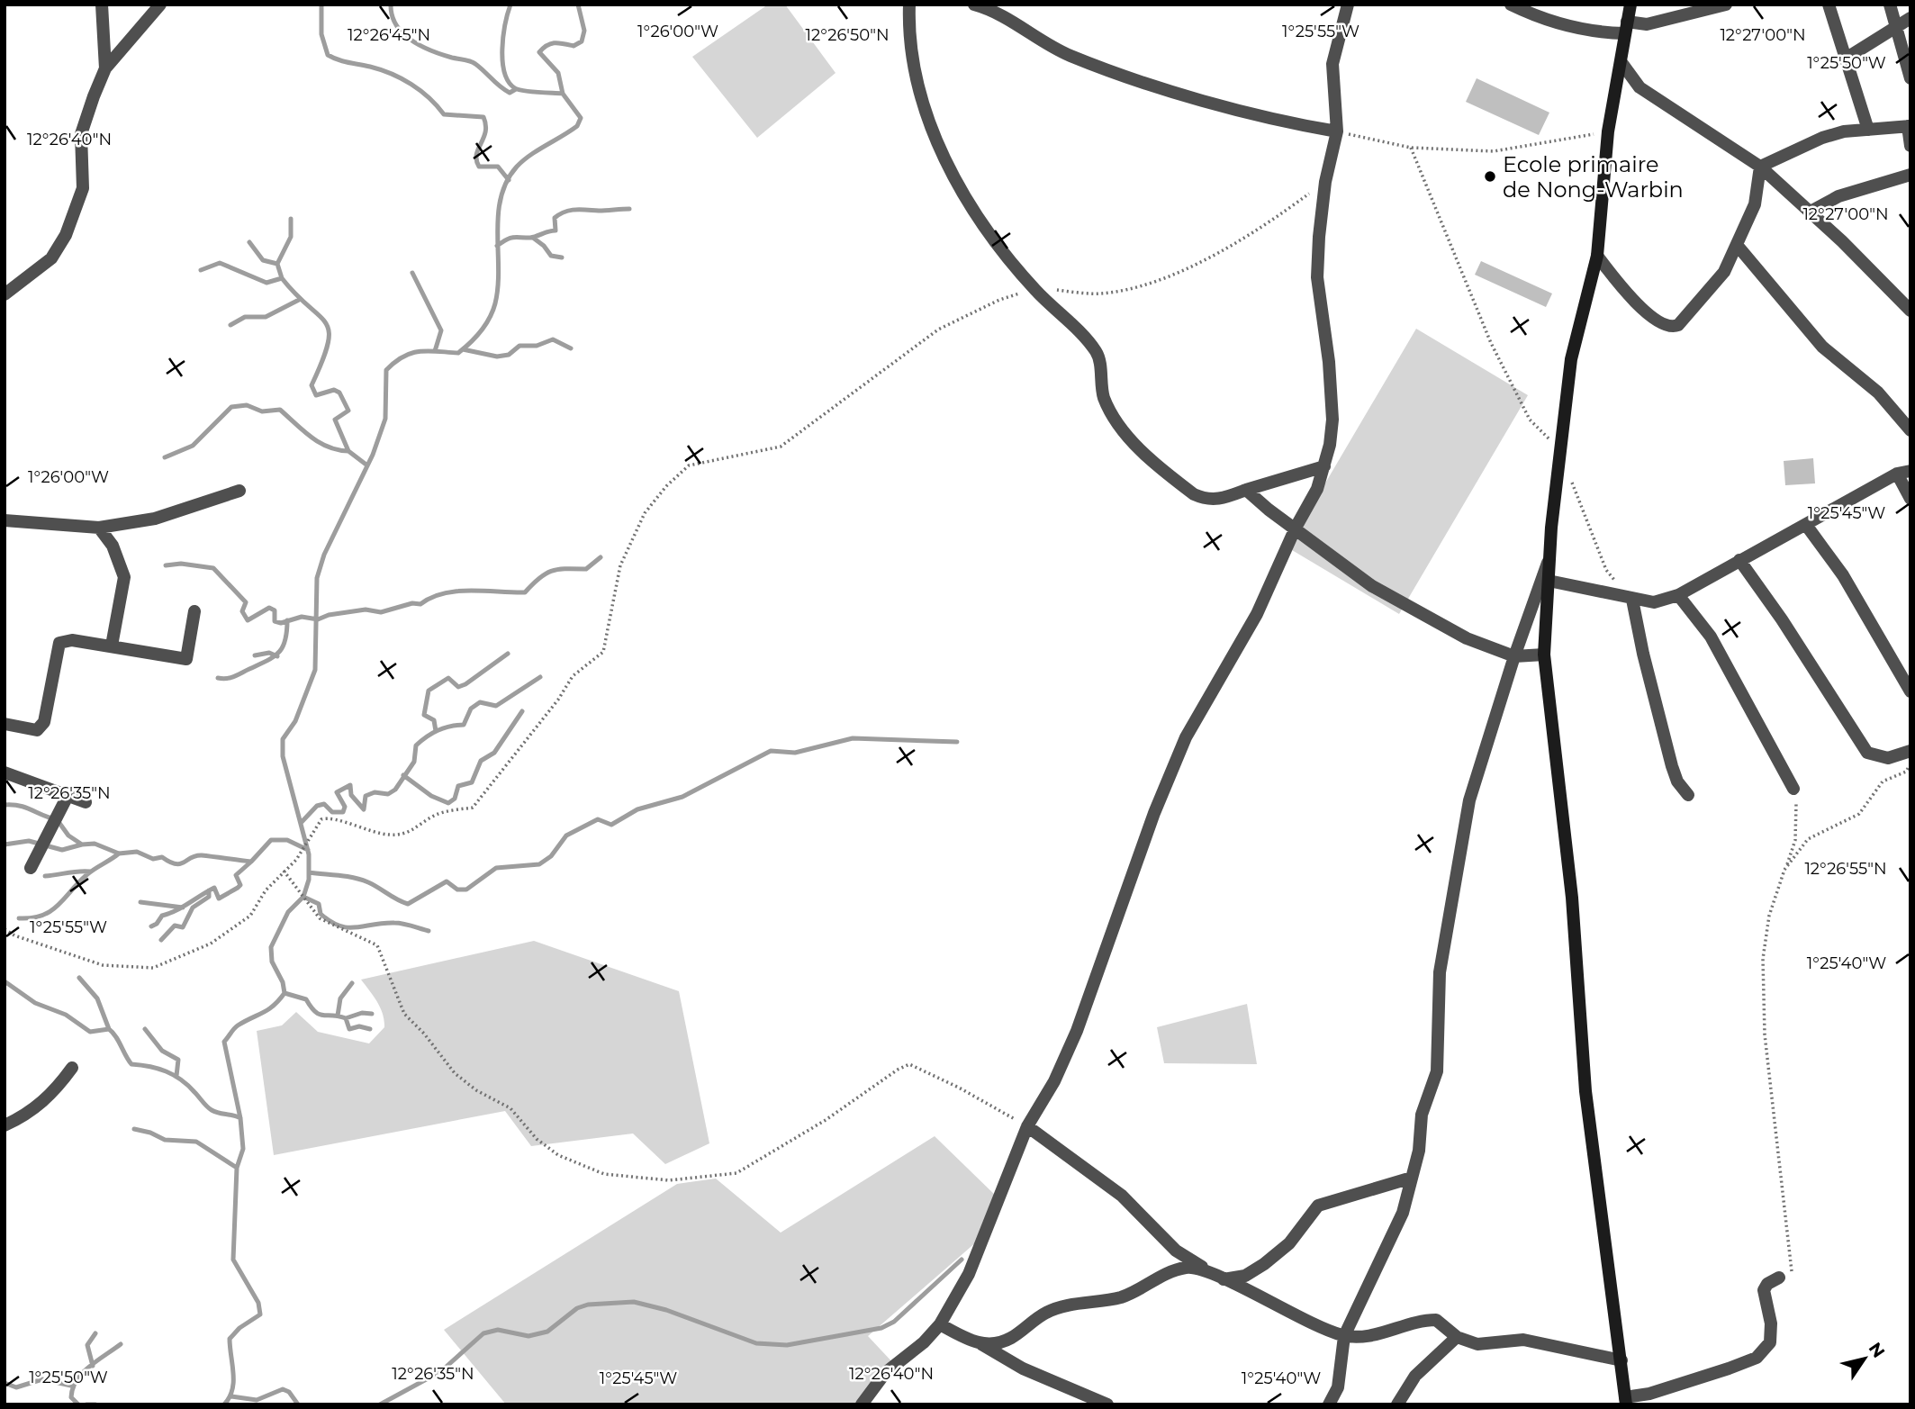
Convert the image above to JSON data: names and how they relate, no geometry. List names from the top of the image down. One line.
{"places":["Ecole primaire de Nong-Warbin"],"north":"top right","coordinates":["1°26'00\"W","1°25'55\"W","12°26'45\"N","12°26'50\"N","12°27'00\"N","1°25'50\"W","12°26'40\"N","1°25'45\"W","12°26'35\"N","12°26'55\"N","1°25'40\"W"]}
